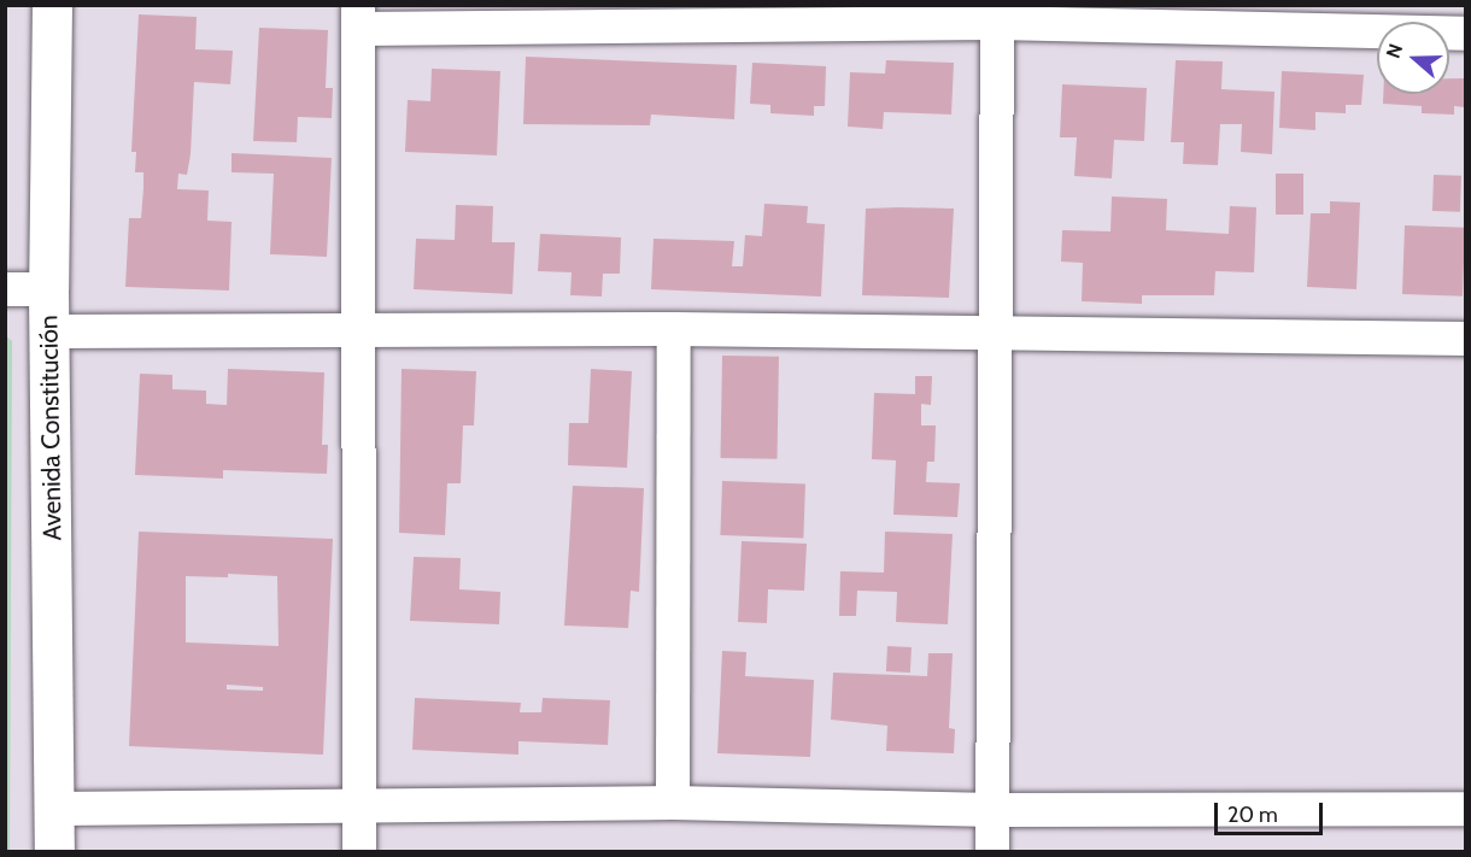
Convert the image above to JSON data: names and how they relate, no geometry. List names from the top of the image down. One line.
{"streets":{"main road":["Avenida Constitución"]},"scale_bar":"20 m","north":"left"}
